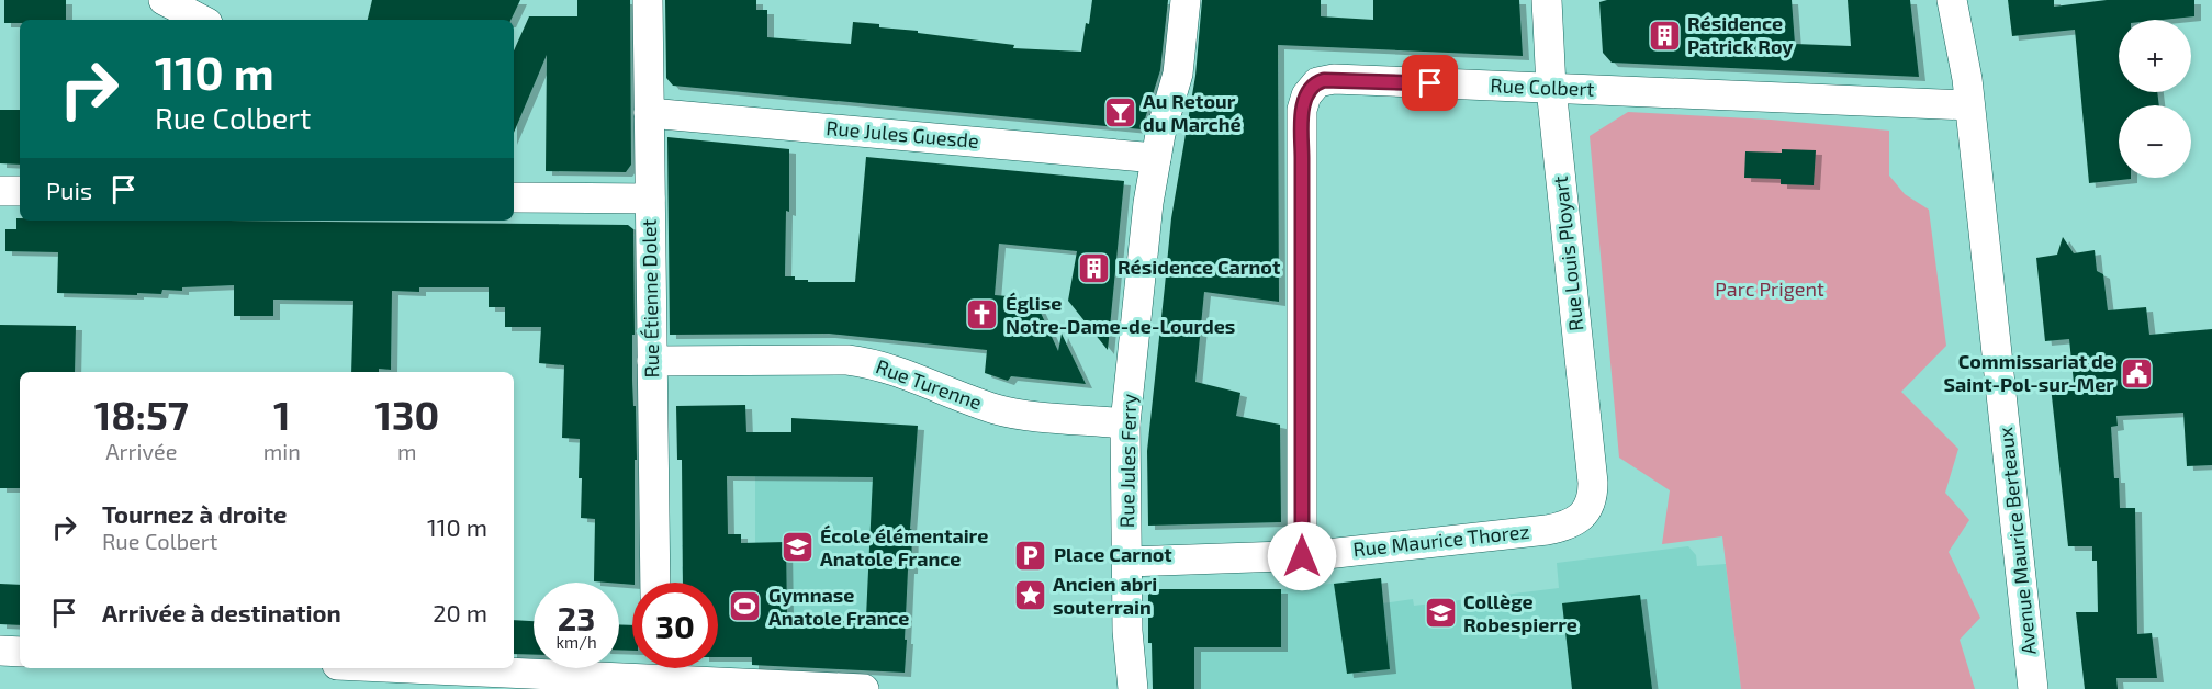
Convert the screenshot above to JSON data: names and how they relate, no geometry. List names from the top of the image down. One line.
{"streets":{"street":["Rue Colbert","Rue Jules Guesde","Rue Louis Ployart","Rue Étienne Dolet","Rue Turenne","Rue Jules Ferry","Rue Maurice Thorez","Avenue Maurice Berteaux"]},"crossings":[["Rue Colbert","Rue Louis Ployart"],["Rue Colbert","Rue Maurice Thorez"],["Rue Colbert","Avenue Maurice Berteaux"],["Rue Jules Guesde","Rue Étienne Dolet"],["Rue Jules Guesde","Rue Jules Ferry"],["Rue Louis Ployart","Rue Maurice Thorez"],["Rue Étienne Dolet","Rue Turenne"],["Rue Turenne","Rue Jules Ferry"],["Rue Jules Ferry","Rue Maurice Thorez"]],"parks":["Parc Prigent"],"places":{"building":["Résidence Patrick Roy","Résidence Carnot"],"bar":["Au Retour du Marché"],"church":["Église Notre-Dame-de-Lourdes"],"public building":["Commissariat de Saint-Pol-sur-Mer"],"school or university":["École élémentaire Anatole France","Collège Robespierre"],"parking":["Place Carnot"],"place":["Ancien abri souterrain"],"sports":["Gymnase Anatole France"]},"page":{"map_buttons":["+","−"],"turn":["110 m","Rue Colbert"],"then":"Puis","eta":["18:57","Arrivée","1","min","130","m"],"list":[{"name":"Tournez à droite","note":"Rue Colbert","value":"110 m"},{"name":"Arrivée à destination","value":"20 m"}],"speed":"23 km/h","limit":"30"}}
